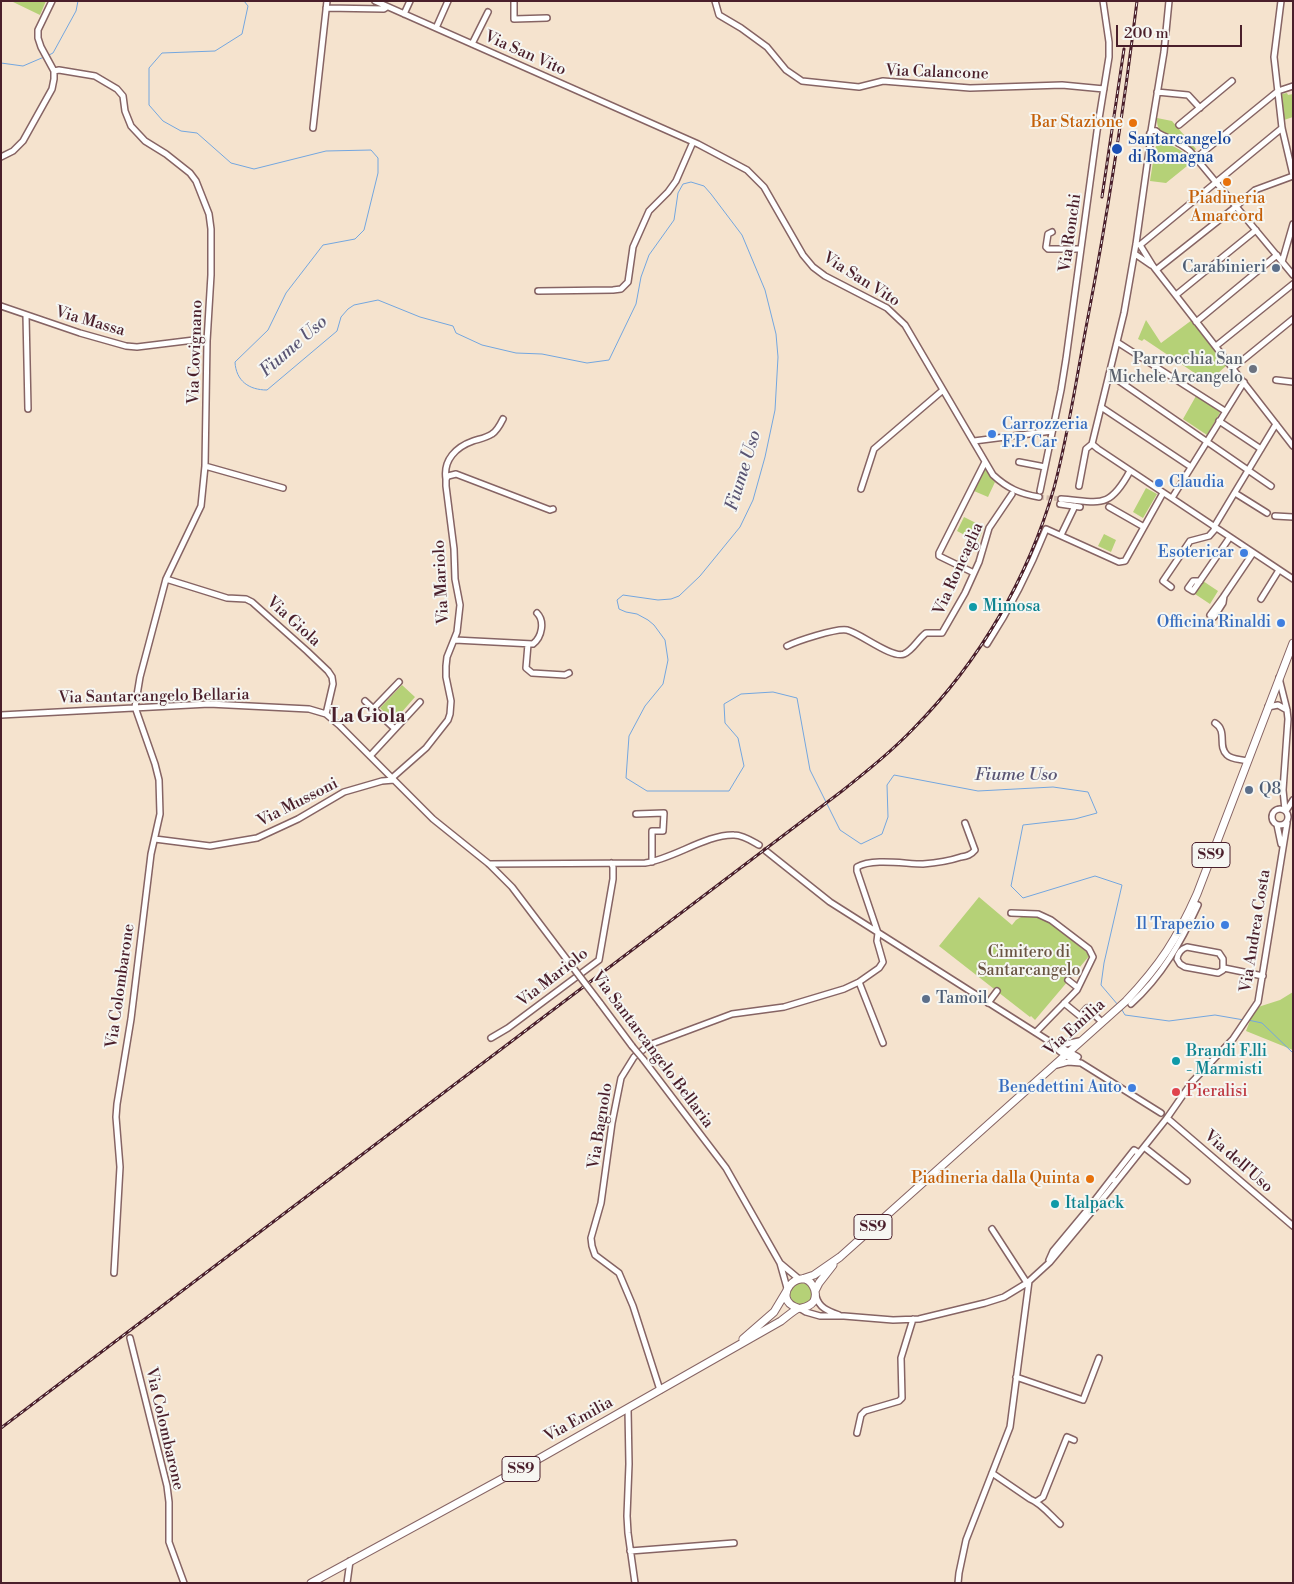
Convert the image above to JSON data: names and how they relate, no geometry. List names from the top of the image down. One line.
{"streets":{"main road":["SS9","Via Emilia"],"street":["Via San Vito","Via Calancone","Via Ronchi","Via Massa","Via Covignano","Via Roncaglia","Via Mariolo","Via Giola","Via Santarcangelo Bellaria","Via Mussoni","Via Andrea Costa","Via Colombarone","Via Bagnolo","Via dell'Uso"]},"crossings":[["Via San Vito","Via Ronchi"],["Via Calancone","Via Ronchi"],["Via Massa","Via Covignano"],["Via Covignano","Via Giola"],["Via Covignano","Via Santarcangelo Bellaria"],["Via Covignano","Via Colombarone"],["Via Mariolo","Via Santarcangelo Bellaria"],["Via Mariolo","Via Mussoni"],["Via Giola","Via Santarcangelo Bellaria"],["Via Santarcangelo Bellaria","Via Mussoni"],["Via Santarcangelo Bellaria","Via Andrea Costa"],["Via Santarcangelo Bellaria","Via Colombarone"],["Via Santarcangelo Bellaria","Via Emilia"],["Via Mussoni","Via Colombarone"],["Via Andrea Costa","Via Emilia"],["Via Andrea Costa","Via dell'Uso"],["Via Emilia","Via Bagnolo"]],"districts":["La Giola"],"water":["Fiume Uso"],"parks":["Cimitero di Santarcangelo"],"places":["Bar Stazione","Santarcangelo di Romagna","Piadineria Amarcord","Carabinieri","Parrocchia San Michele Arcangelo","Carrozzeria F.P. Car","Claudia","Esotericar","Mimosa","Officina Rinaldi","Q8","Il Trapezio","Tamoil","Brandi F.lli - Marmisti","Benedettini Auto","Pieralisi","Piadineria dalla Quinta","Italpack"],"scale_bar":"200 m"}
